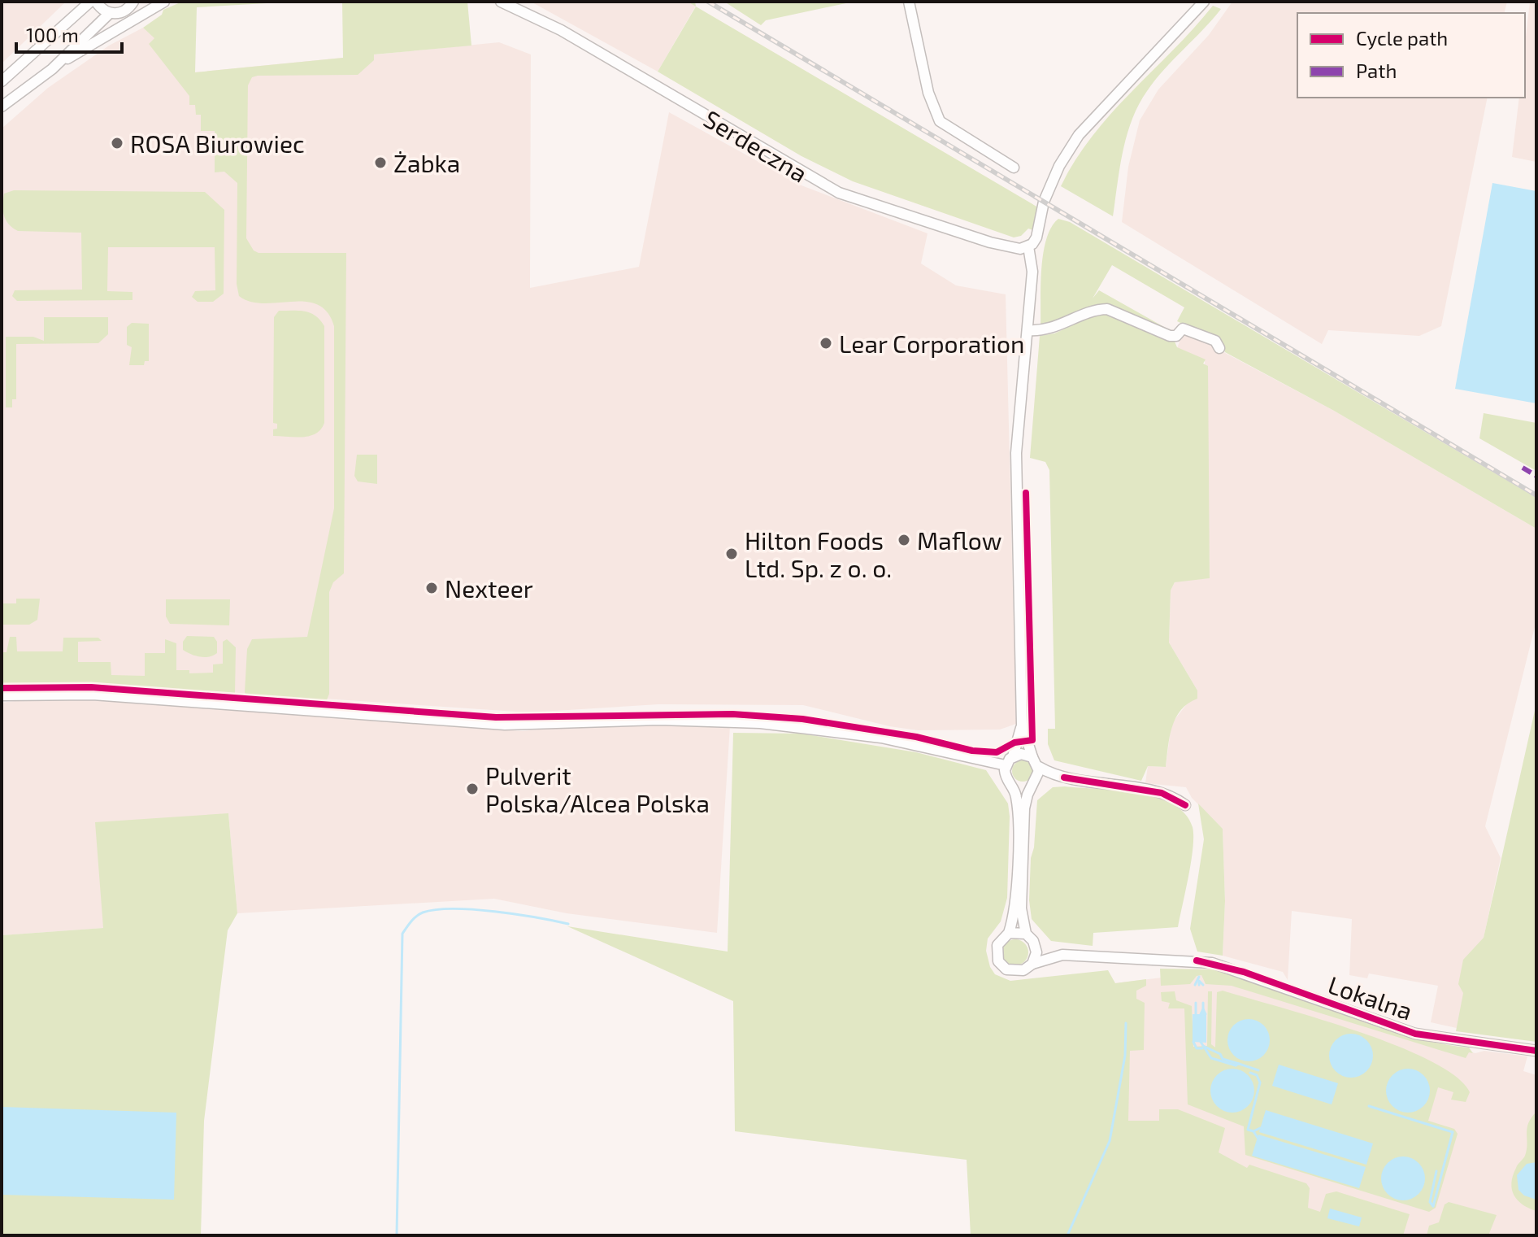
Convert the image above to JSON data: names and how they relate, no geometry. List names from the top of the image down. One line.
{"streets":{"street":["Serdeczna","Lokalna"]},"places":["ROSA Biurowiec","Żabka","Lear Corporation","Maflow","Hilton Foods Ltd. Sp. z o. o.","Nexteer","Pulverit Polska/Alcea Polska"],"legend":["Cycle path","Path"],"scale_bar":"100 m"}
